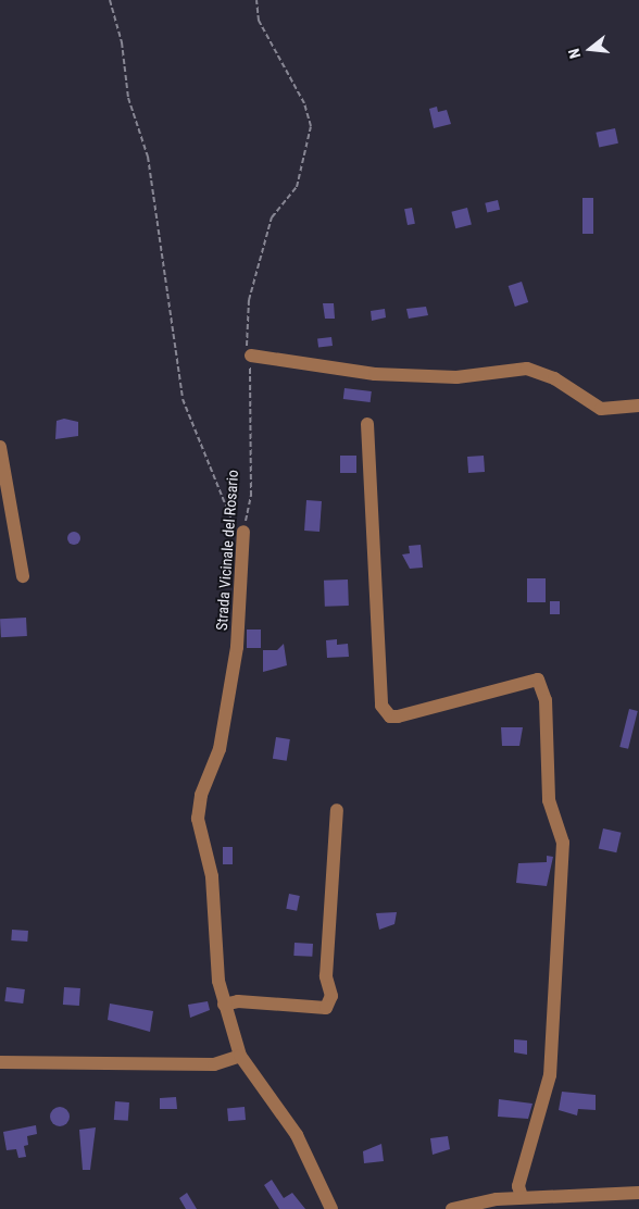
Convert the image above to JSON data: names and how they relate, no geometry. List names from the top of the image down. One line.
{"streets":{"street":["Strada Vicinale del Rosario"]},"north":"left"}
